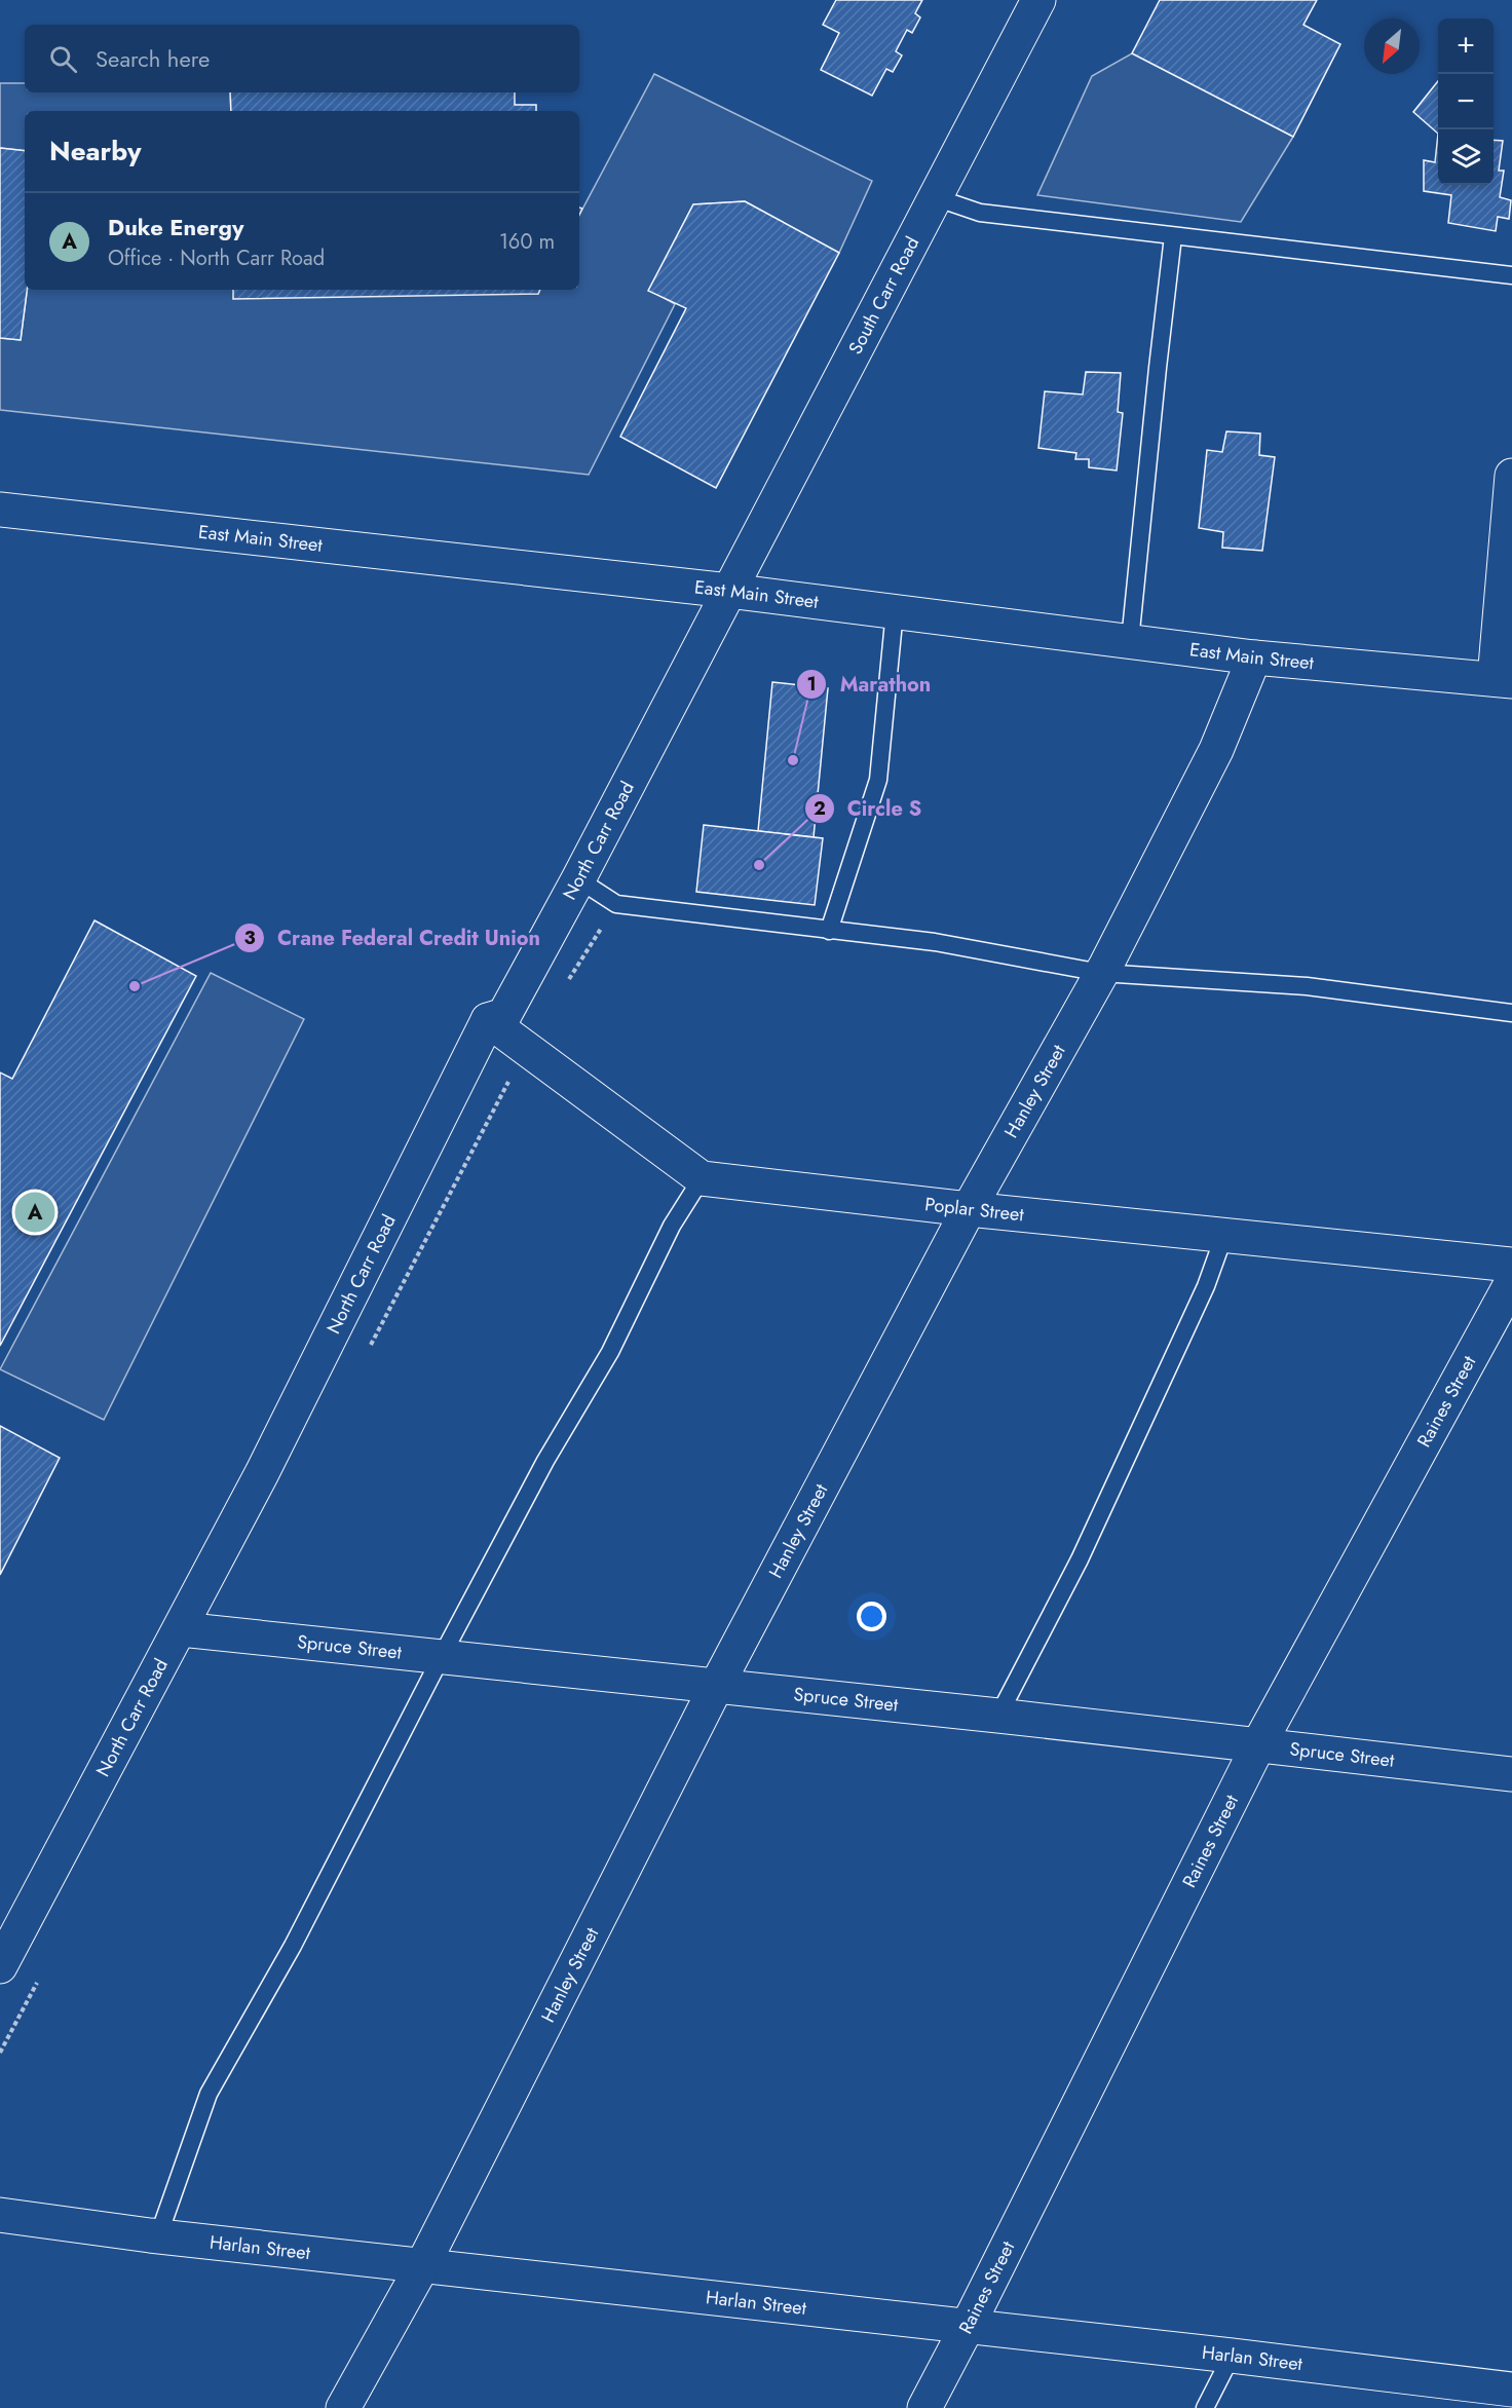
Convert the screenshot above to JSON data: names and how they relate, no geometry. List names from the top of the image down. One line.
{"streets":{"street":["South Carr Road","East Main Street","North Carr Road","Hanley Street","Poplar Street","Raines Street","Spruce Street","Harlan Street"]},"crossings":[["South Carr Road","East Main Street"],["South Carr Road","North Carr Road"],["East Main Street","North Carr Road"],["East Main Street","Hanley Street"],["North Carr Road","Poplar Street"],["North Carr Road","Spruce Street"],["Hanley Street","Poplar Street"],["Hanley Street","Spruce Street"],["Hanley Street","Harlan Street"],["Raines Street","Spruce Street"],["Raines Street","Harlan Street"]],"places":["Marathon","Circle S","Crane Federal Credit Union"],"north":"bottom left","page":{"map_buttons":["+","−"],"search":"Search here","heading":"Nearby","list":[{"mark":"A","name":"Duke Energy","note":"Office · North Carr Road","value":"160 m"}],"pins":"A"}}
